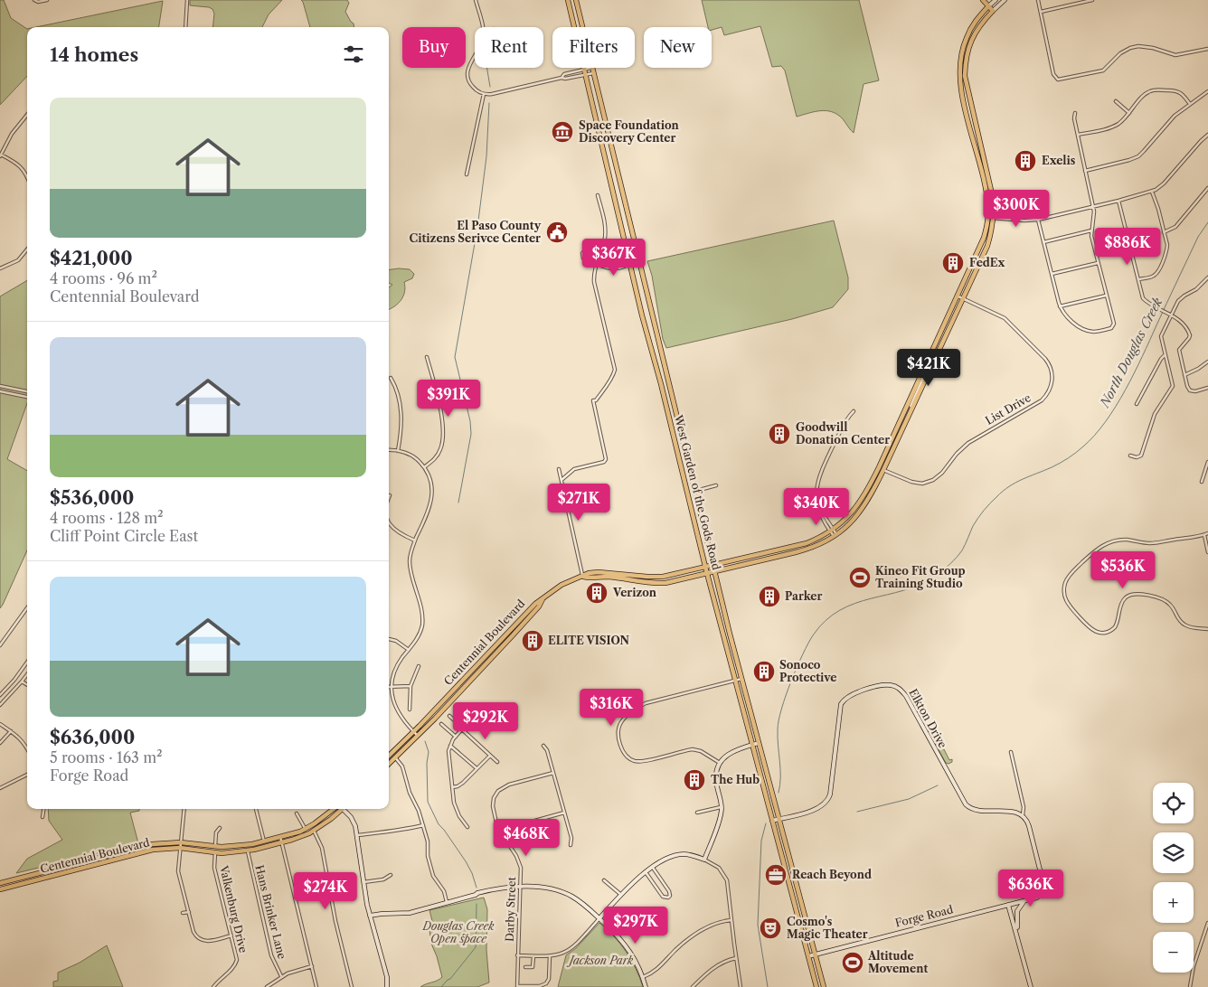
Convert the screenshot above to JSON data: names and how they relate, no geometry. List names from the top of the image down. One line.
{"streets":{"main road":["West Garden of the Gods Road","Centennial Boulevard"],"street":["List Drive","Elkton Drive","Valkenburg Drive","Darby Street","Hans Brinker Lane","Forge Road"]},"crossings":[["List Drive","Centennial Boulevard"],["West Garden of the Gods Road","Centennial Boulevard"],["West Garden of the Gods Road","Elkton Drive"],["West Garden of the Gods Road","Forge Road"],["Centennial Boulevard","Valkenburg Drive"],["Centennial Boulevard","Hans Brinker Lane"],["Elkton Drive","Forge Road"]],"water":["North Douglas Creek"],"parks":["Douglas Creek Open space","Jackson Park"],"places":{"museum":["Space Foundation Discovery Center"],"building":["Exelis","FedEx","Goodwill Donation Center","Verizon","Parker","ELITE VISION","Sonoco Protective","The Hub"],"public building":["El Paso County Citizens Serivce Center"],"sports":["Kineo Fit Group Training Studio","Altitude Movement"],"office":["Reach Beyond"],"theatre":["Cosmo's Magic Theater"]},"page":{"chip":["Buy","Rent","Filters","New"],"heading":"14 homes","list":[{"name":"$421,000","note":"4 rooms · 96 m² · Centennial Boulevard"},{"name":"$536,000","note":"4 rooms · 128 m² · Cliff Point Circle East"},{"name":"$636,000","note":"5 rooms · 163 m² · Forge Road"}],"price":["$300K","$886K","$367K","$421K","$391K","$271K","$340K","$536K","$316K","$292K","$468K","$636K","$274K","$297K"],"map_buttons":["+","−"]}}
